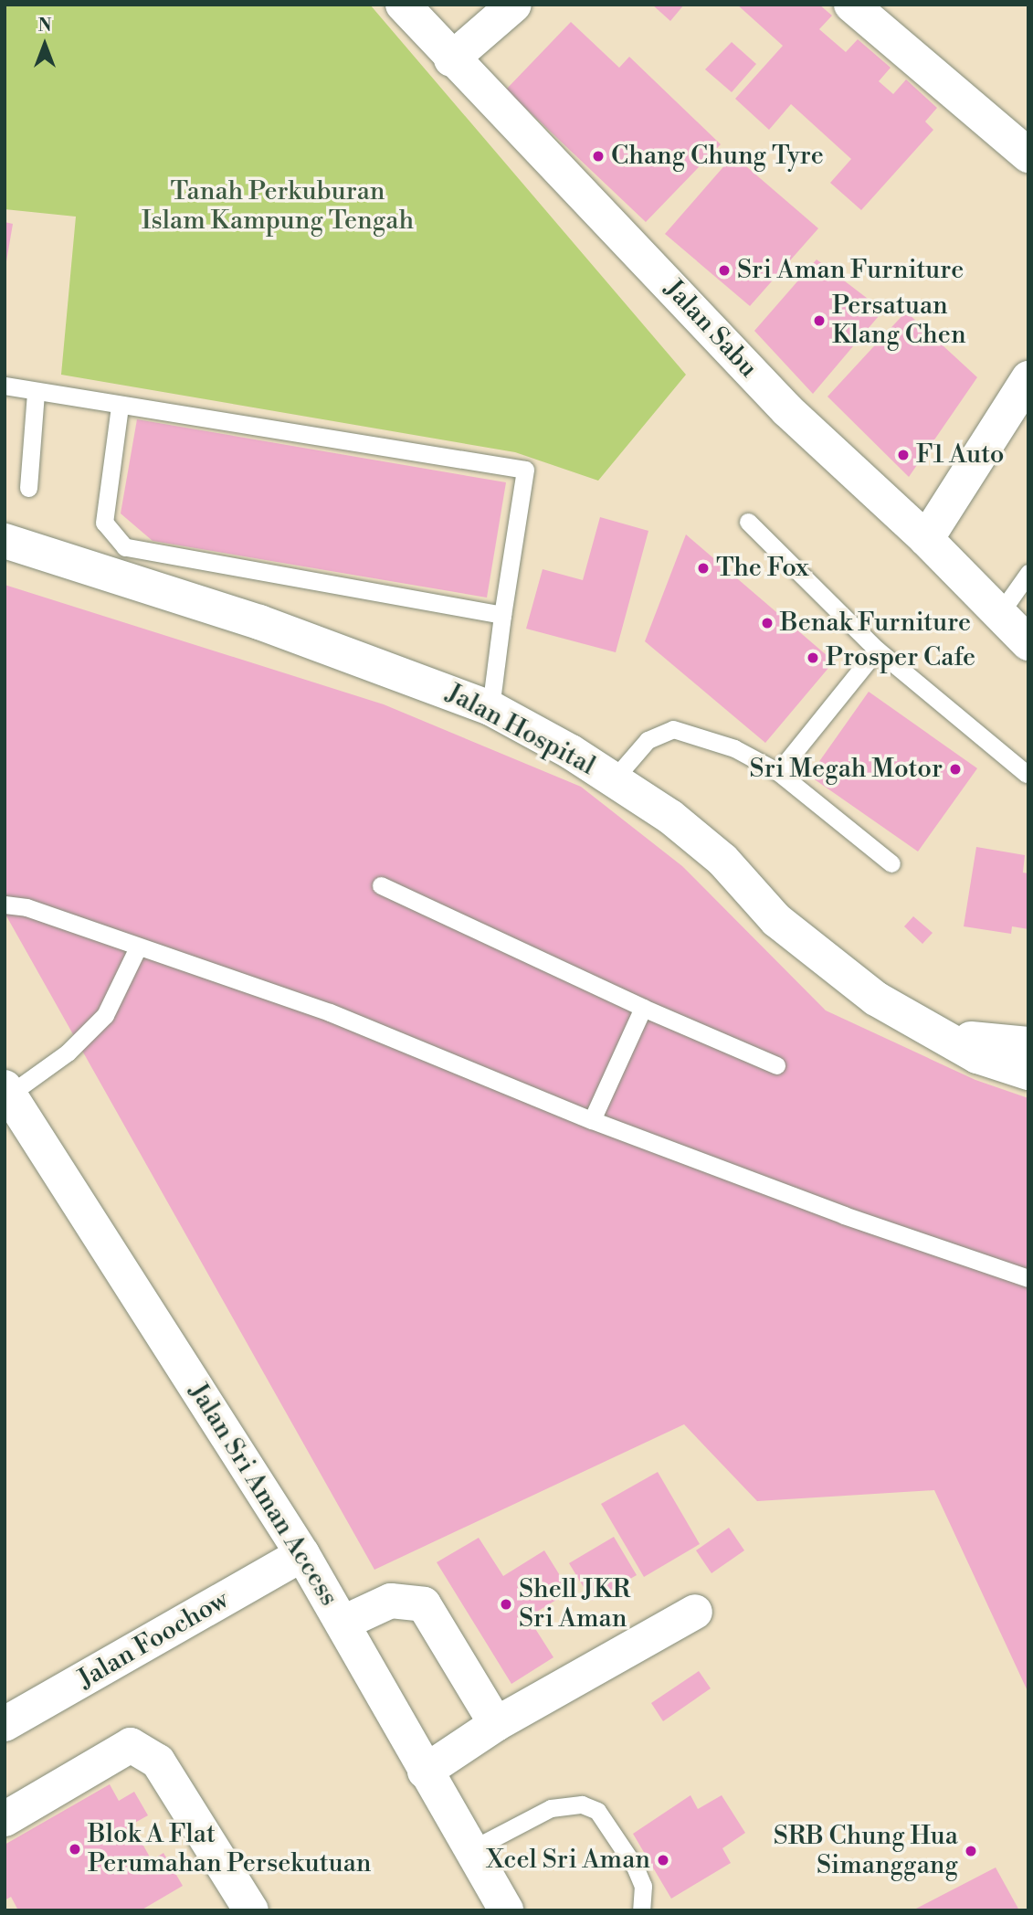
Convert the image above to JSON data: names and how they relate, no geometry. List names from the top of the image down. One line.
{"streets":{"main road":["Jalan Sabu","Jalan Hospital","Jalan Sri Aman Access","Jalan Foochow"]},"crossings":[["Jalan Sri Aman Access","Jalan Foochow"]],"parks":["Tanah Perkuburan Islam Kampung Tengah"],"places":["Chang Chung Tyre","Sri Aman Furniture","Persatuan Klang Chen","F1 Auto","The Fox","Benak Furniture","Prosper Cafe","Sri Megah Motor","Shell JKR Sri Aman","Blok A Flat Perumahan Persekutuan","SRB Chung Hua Simanggang","Xcel Sri Aman"],"north":"top"}
